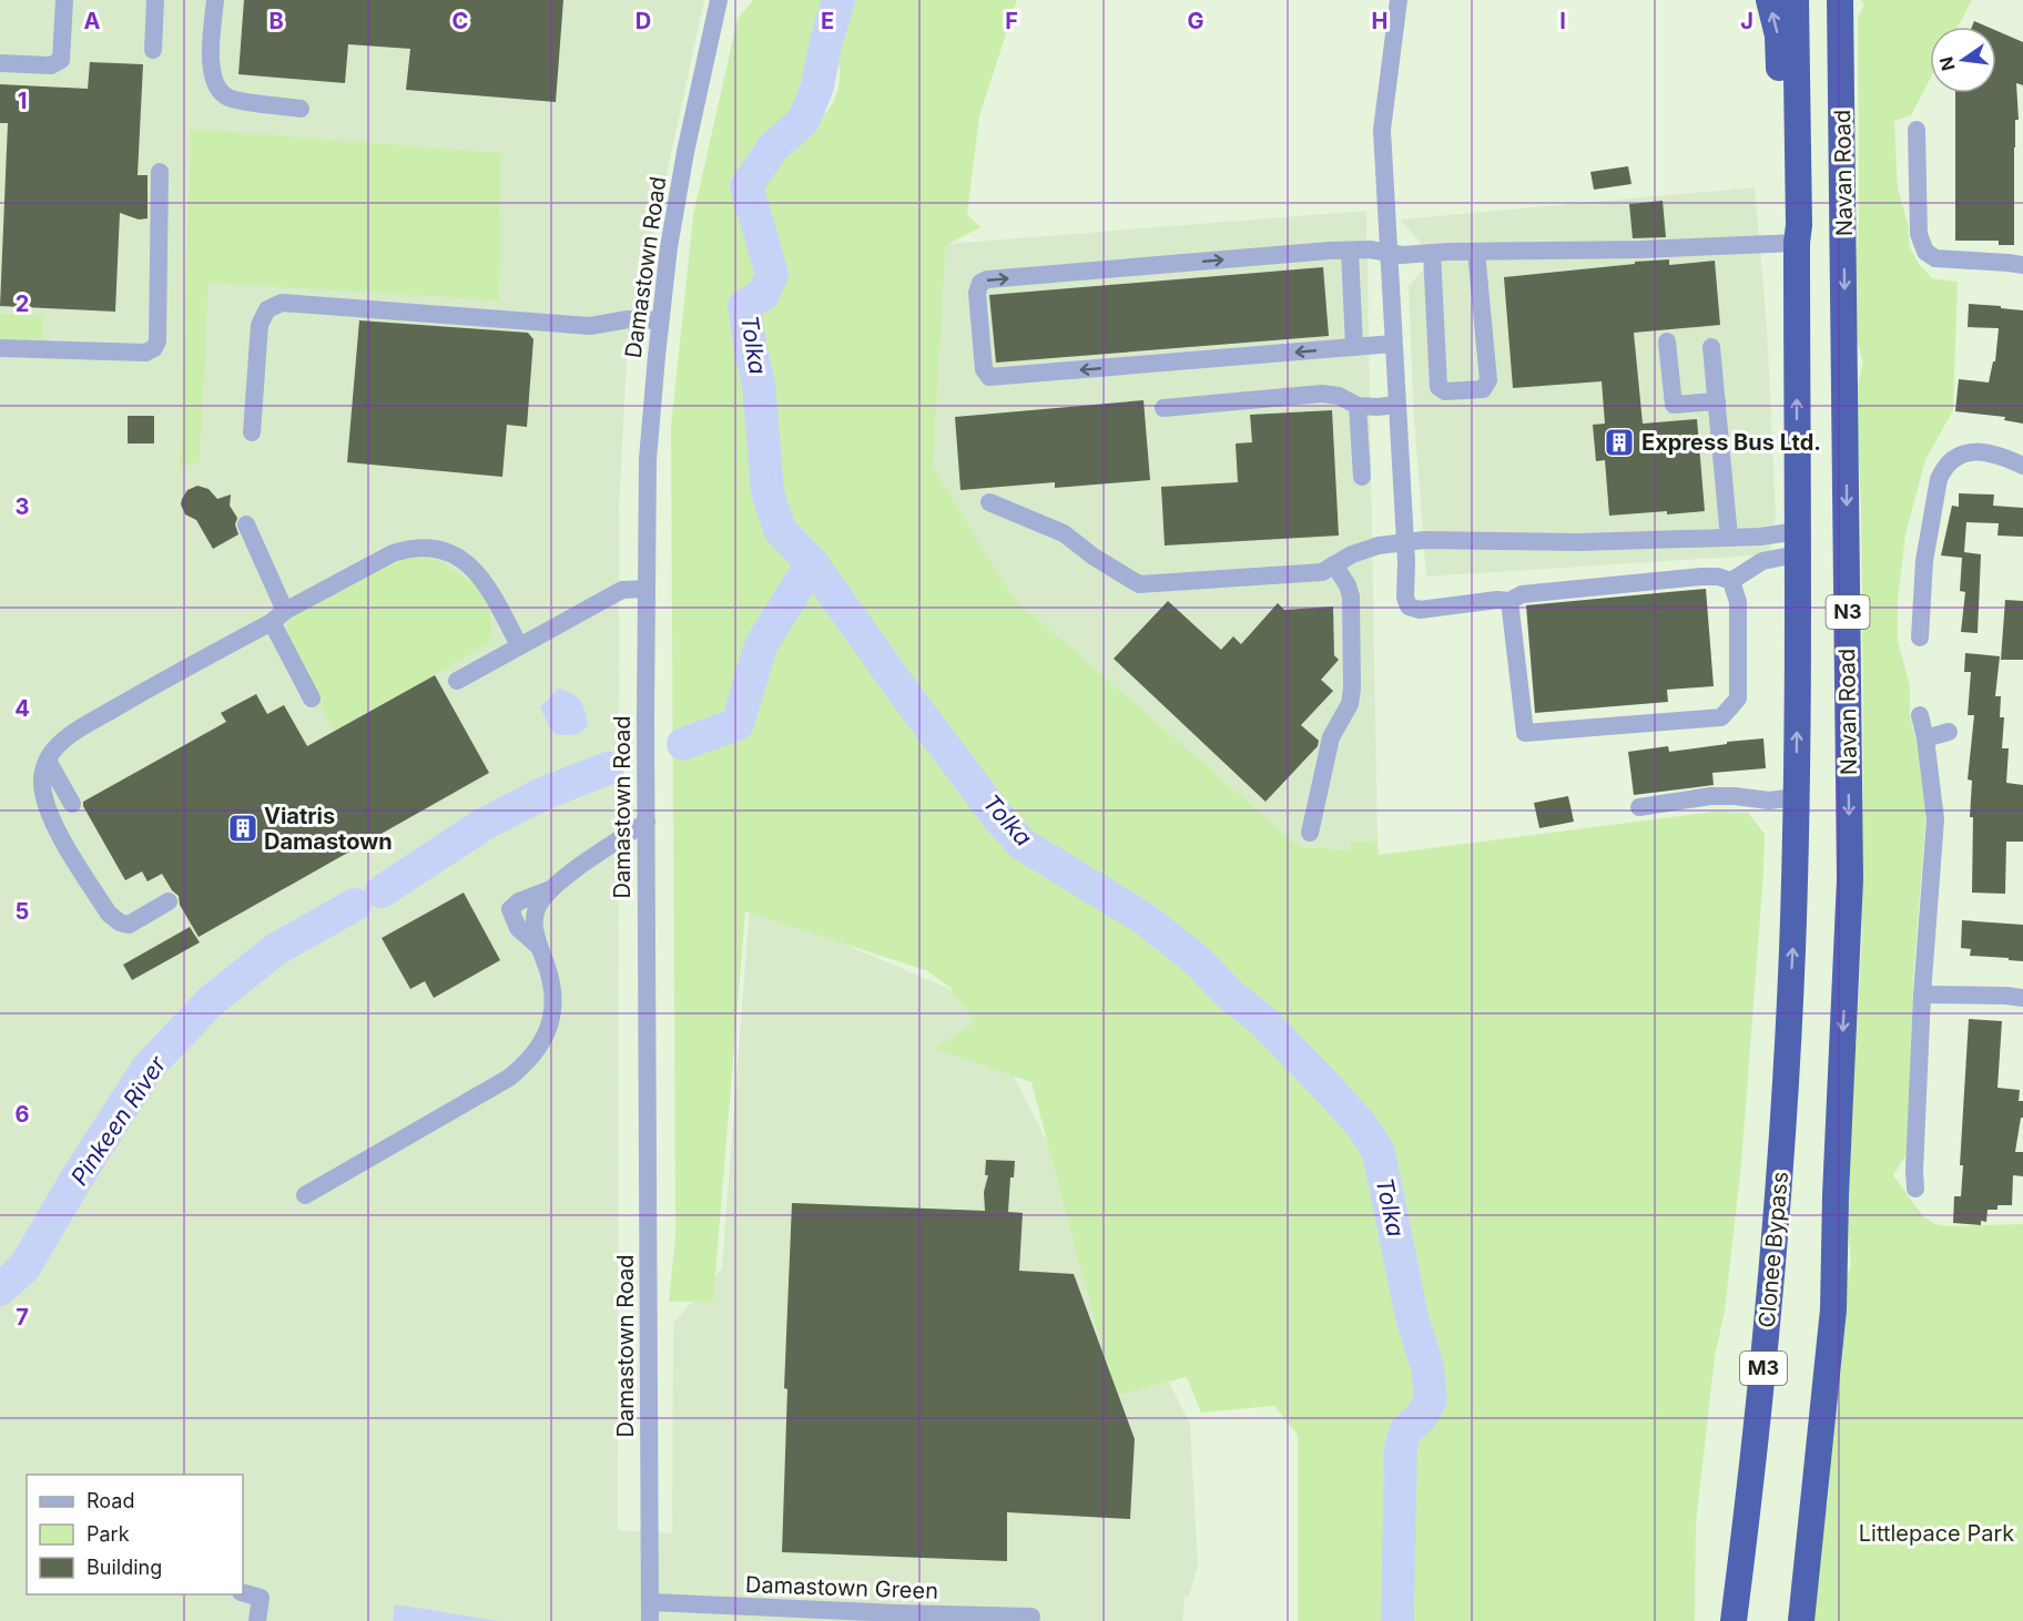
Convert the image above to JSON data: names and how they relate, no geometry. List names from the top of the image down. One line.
{"streets":{"highway":["Navan Road","N3","Clonee Bypass","M3"],"street":["Damastown Road","Damastown Green"]},"crossings":[["Navan Road","M3"],["Damastown Road","Damastown Green"],["N3","Clonee Bypass"]],"water":["Tolka","Pinkeen River"],"parks":["Littlepace Park"],"places":{"building":["Express Bus Ltd.","Viatris Damastown"]},"legend":["Road","Park","Building"],"north":"left","grid":{"columns":["A","B","C","D","E","F","G","H","I","J"],"rows":["1","2","3","4","5","6","7"]}}
